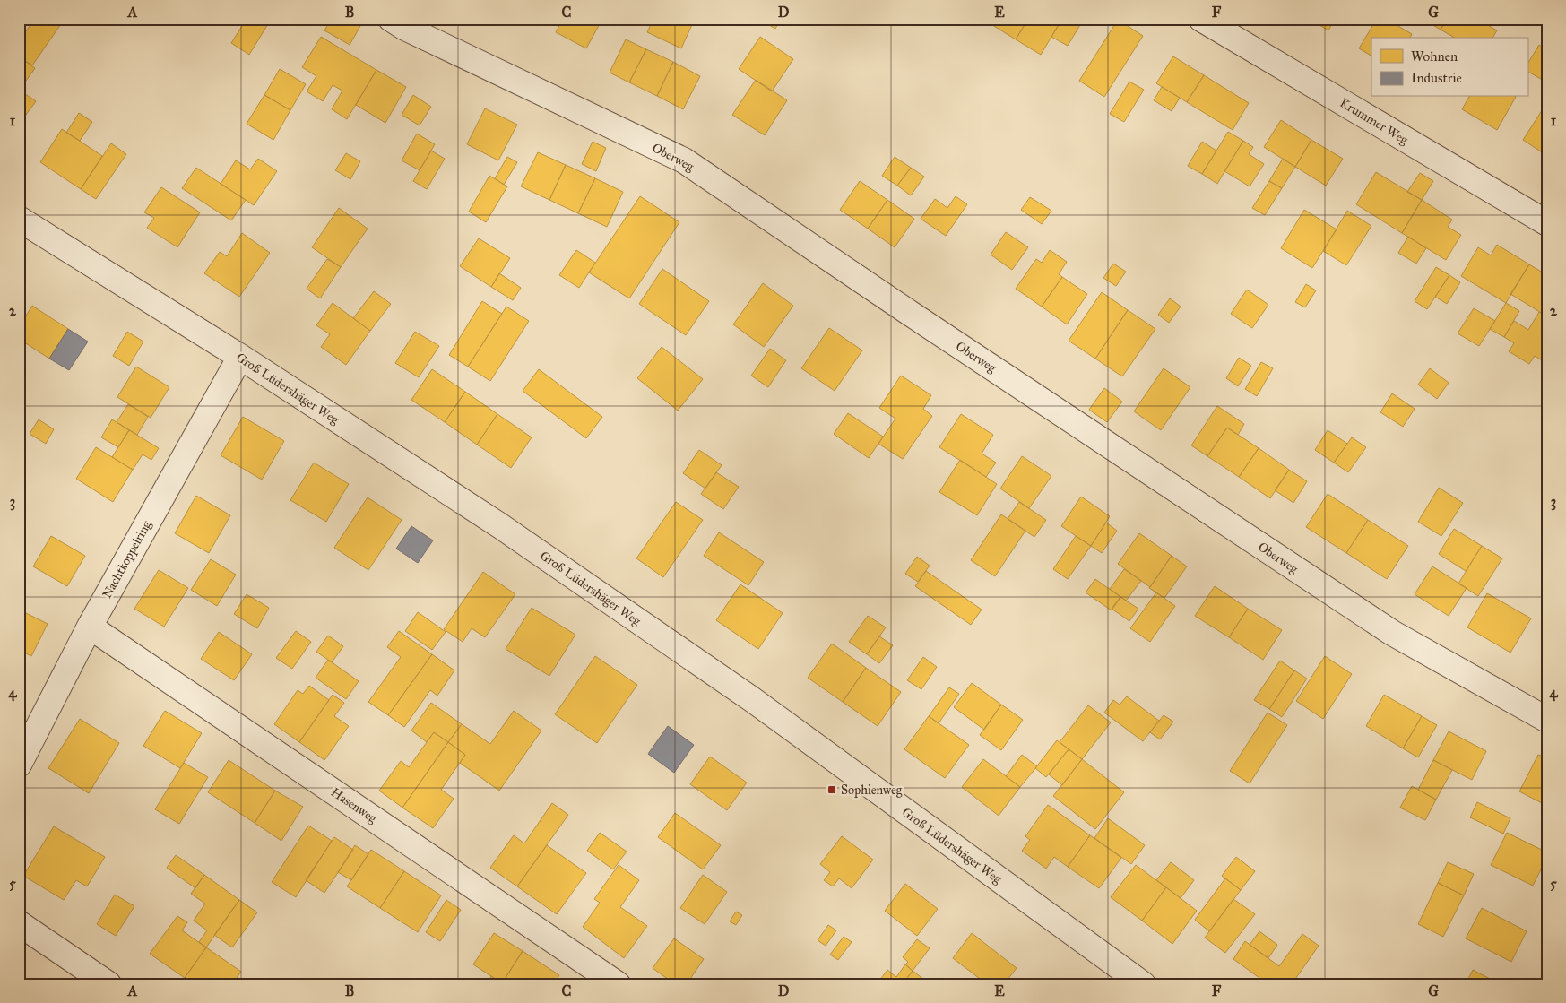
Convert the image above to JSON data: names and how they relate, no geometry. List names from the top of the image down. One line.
{"streets":{"street":["Krummer Weg","Oberweg","Groß Lüdershäger Weg","Nachtkoppelring","Hasenweg"]},"crossings":[["Groß Lüdershäger Weg","Nachtkoppelring"],["Nachtkoppelring","Hasenweg"]],"places":{"transit":["Sophienweg"]},"legend":["Wohnen","Industrie"],"grid":{"columns":["A","B","C","D","E","F","G"],"rows":["1","2","3","4","5"]}}
